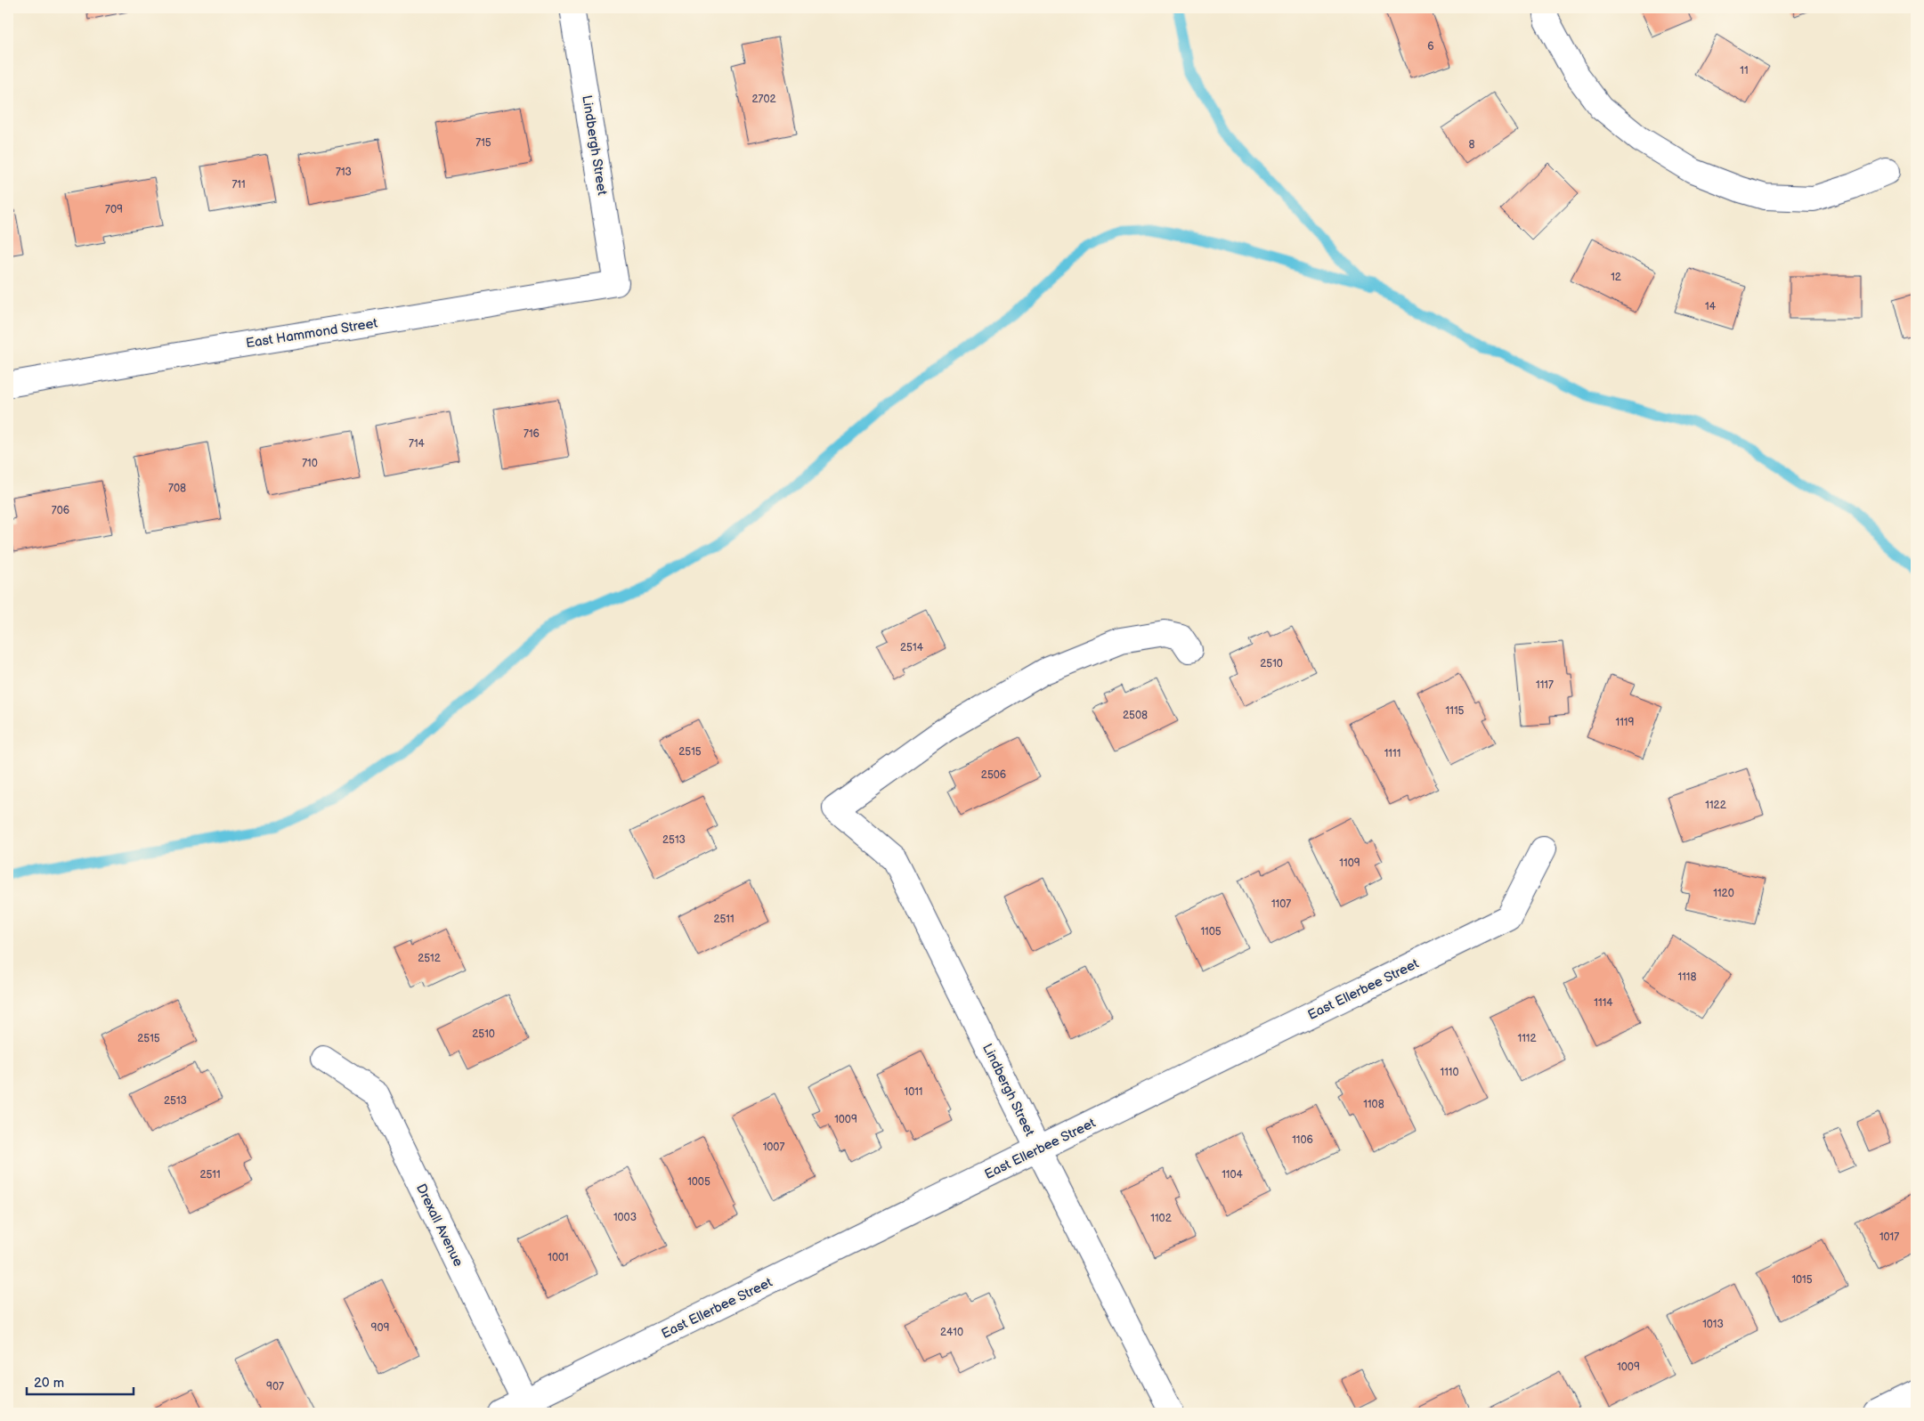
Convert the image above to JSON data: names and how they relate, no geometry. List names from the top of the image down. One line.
{"streets":{"street":["Lindbergh Street","East Hammond Street","East Ellerbee Street","Drexall Avenue"]},"crossings":[["Lindbergh Street","East Hammond Street"],["Lindbergh Street","East Ellerbee Street"],["East Ellerbee Street","Drexall Avenue"]],"house_numbers":["6","11","2702","715","8","713","711","709","12","14","716","714","710","708","706","2514","2510","1117","1115","2508","1119","2515","1111","2506","1122","2513","1109","1120","1107","2511","1105","2512","1118","1114","2510","2515","1112","1110","1011","2513","1108","1009","1106","1007","2511","1104","1005","1003","1102","1017","1001","1015","1013","909","2410","1009","907"],"scale_bar":"20 m"}
